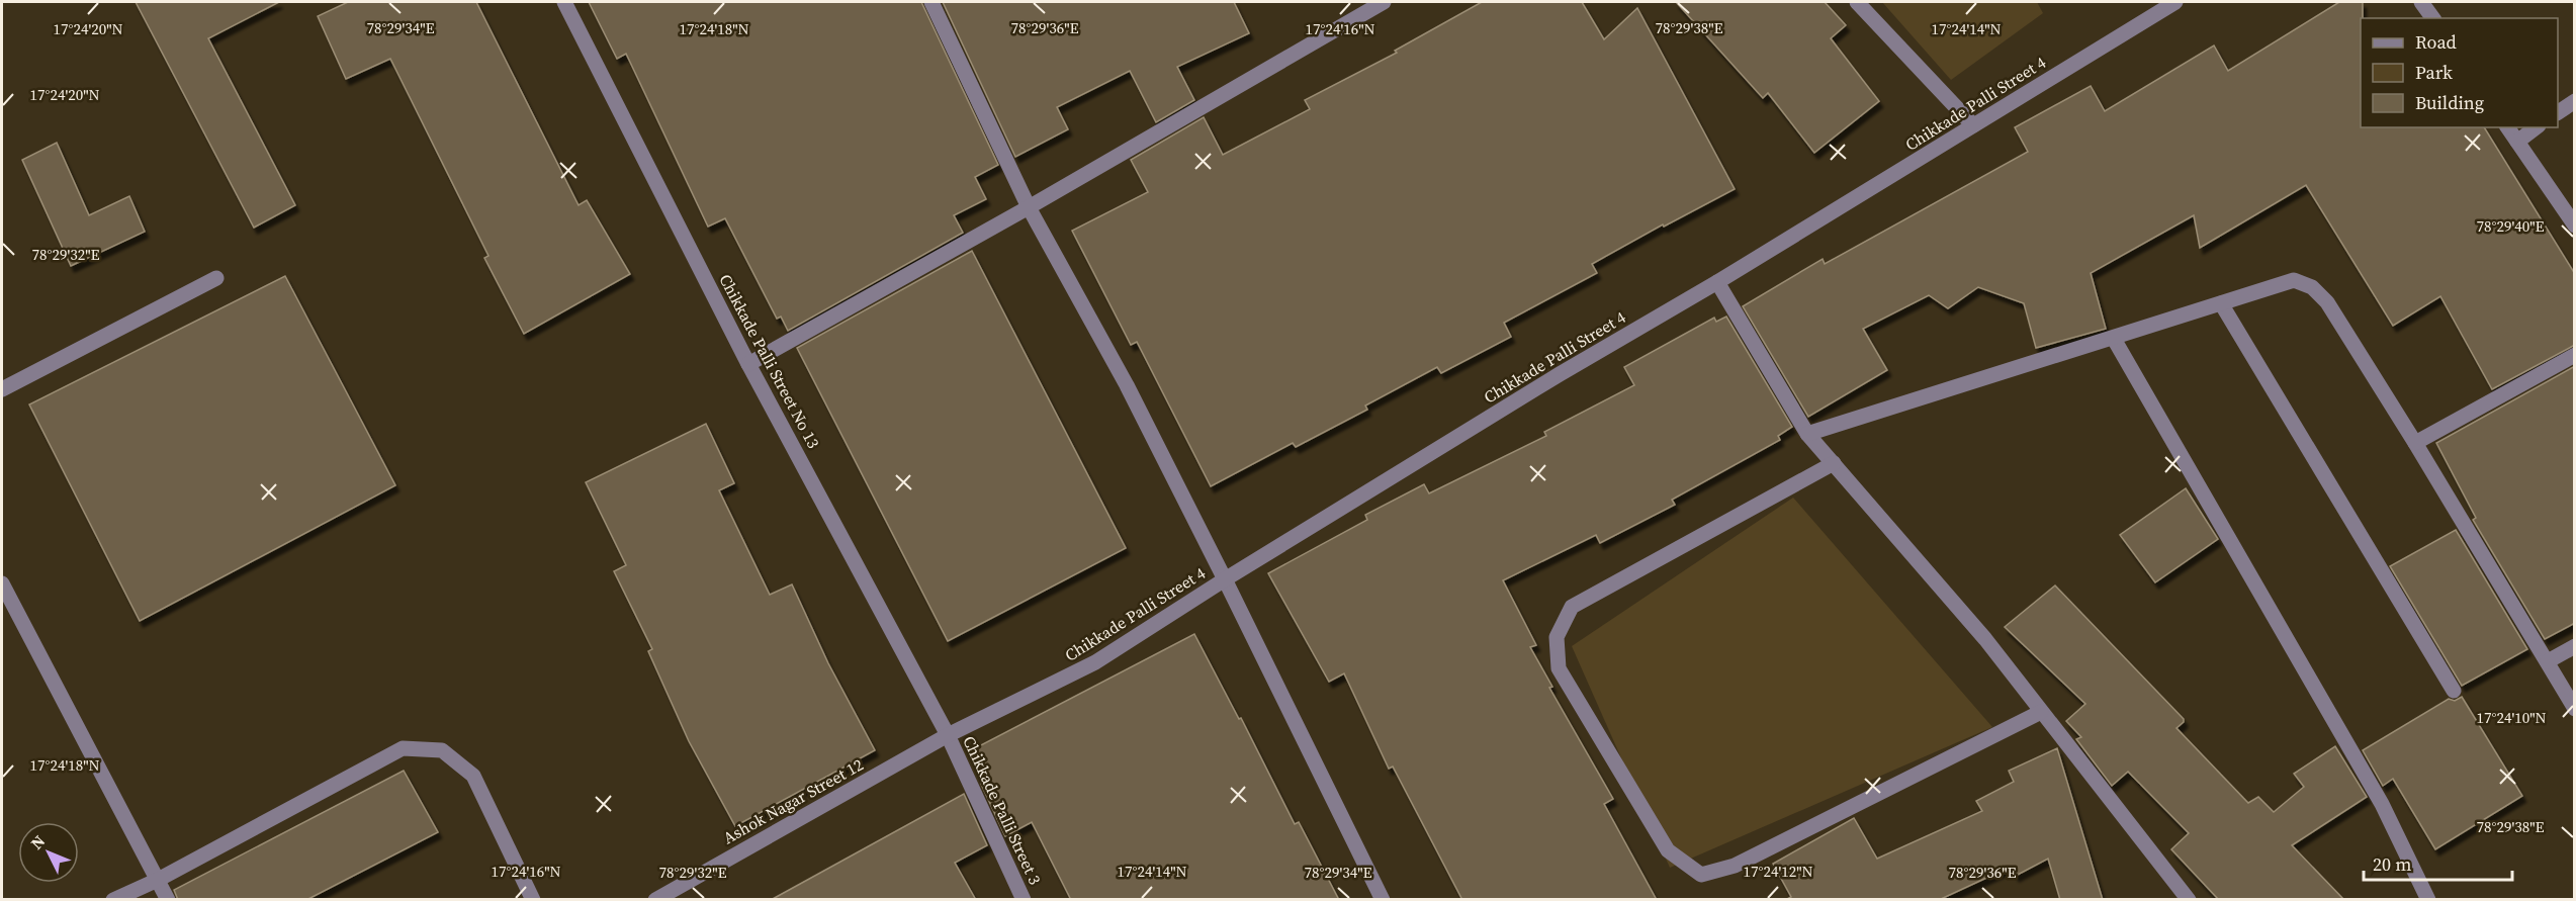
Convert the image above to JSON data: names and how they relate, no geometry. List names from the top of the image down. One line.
{"streets":{"street":["Chikkade Palli Street 4","Chikkade Palli Street No 13","Ashok Nagar Street 12","Chikkade Palli Street 3"]},"crossings":[["Chikkade Palli Street 4","Chikkade Palli Street No 13"],["Chikkade Palli Street 4","Ashok Nagar Street 12"],["Chikkade Palli Street 4","Chikkade Palli Street 3"],["Chikkade Palli Street No 13","Ashok Nagar Street 12"],["Chikkade Palli Street No 13","Chikkade Palli Street 3"],["Ashok Nagar Street 12","Chikkade Palli Street 3"]],"legend":["Road","Park","Building"],"scale_bar":"20 m","north":"top left","coordinates":["78°29'34\"E","78°29'36\"E","78°29'38\"E","17°24'20\"N","17°24'18\"N","17°24'16\"N","17°24'14\"N","78°29'40\"E","78°29'32\"E","17°24'10\"N","17°24'12\"N"]}
